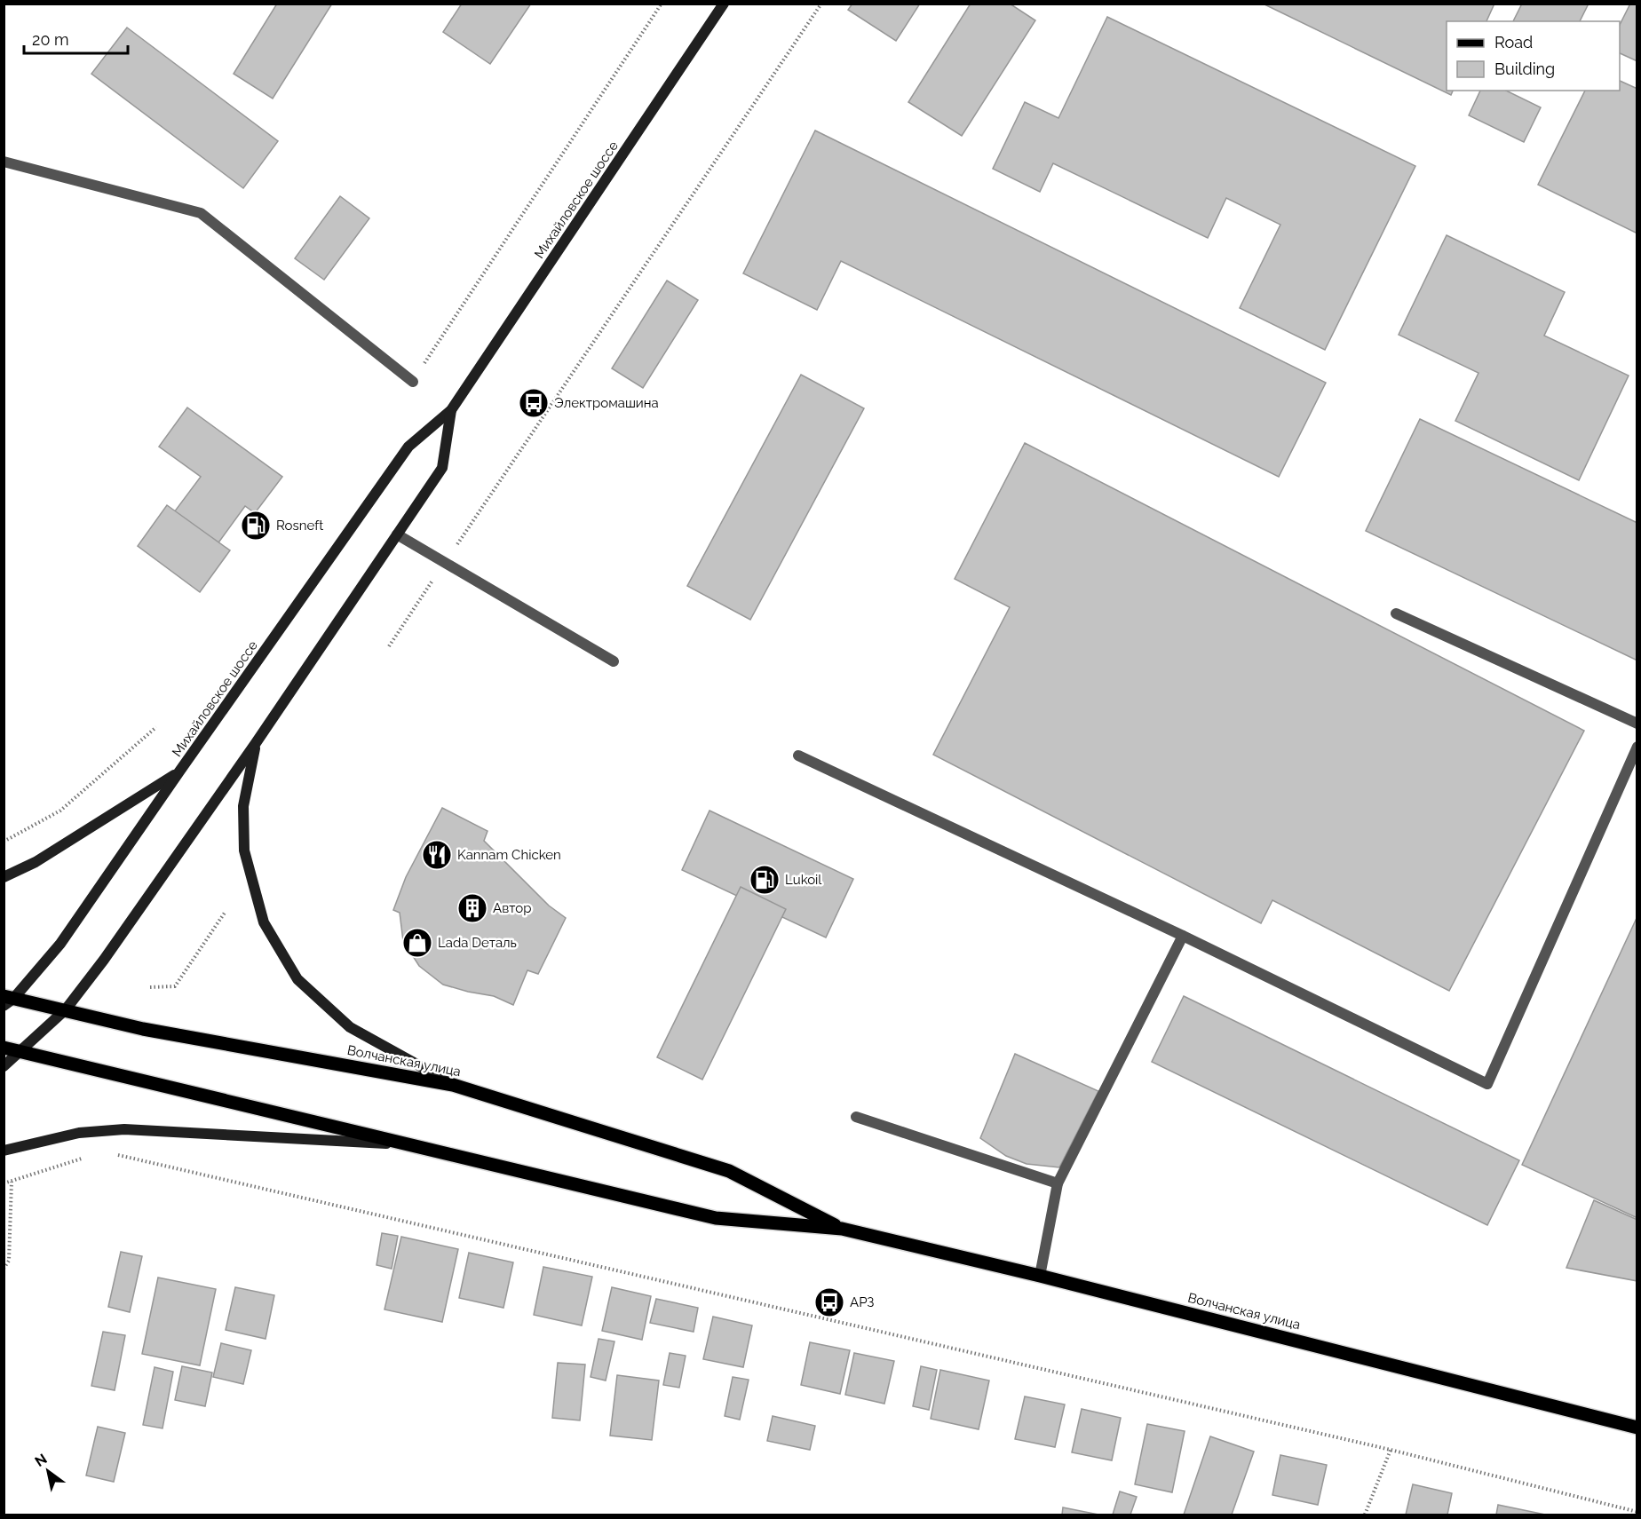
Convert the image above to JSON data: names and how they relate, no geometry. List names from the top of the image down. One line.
{"streets":{"main road":["Михайловское шоссе","Волчанская улица"]},"crossings":[["Михайловское шоссе","Волчанская улица"]],"places":{"bus stop":["Электромашина","АРЗ"],"fuel station":["Rosneft","Lukoil"],"restaurant":["Kannam Chicken"],"building":["Автор"],"shop":["Lada Dеталь"]},"legend":["Road","Building"],"scale_bar":"20 m","north":"top left"}
